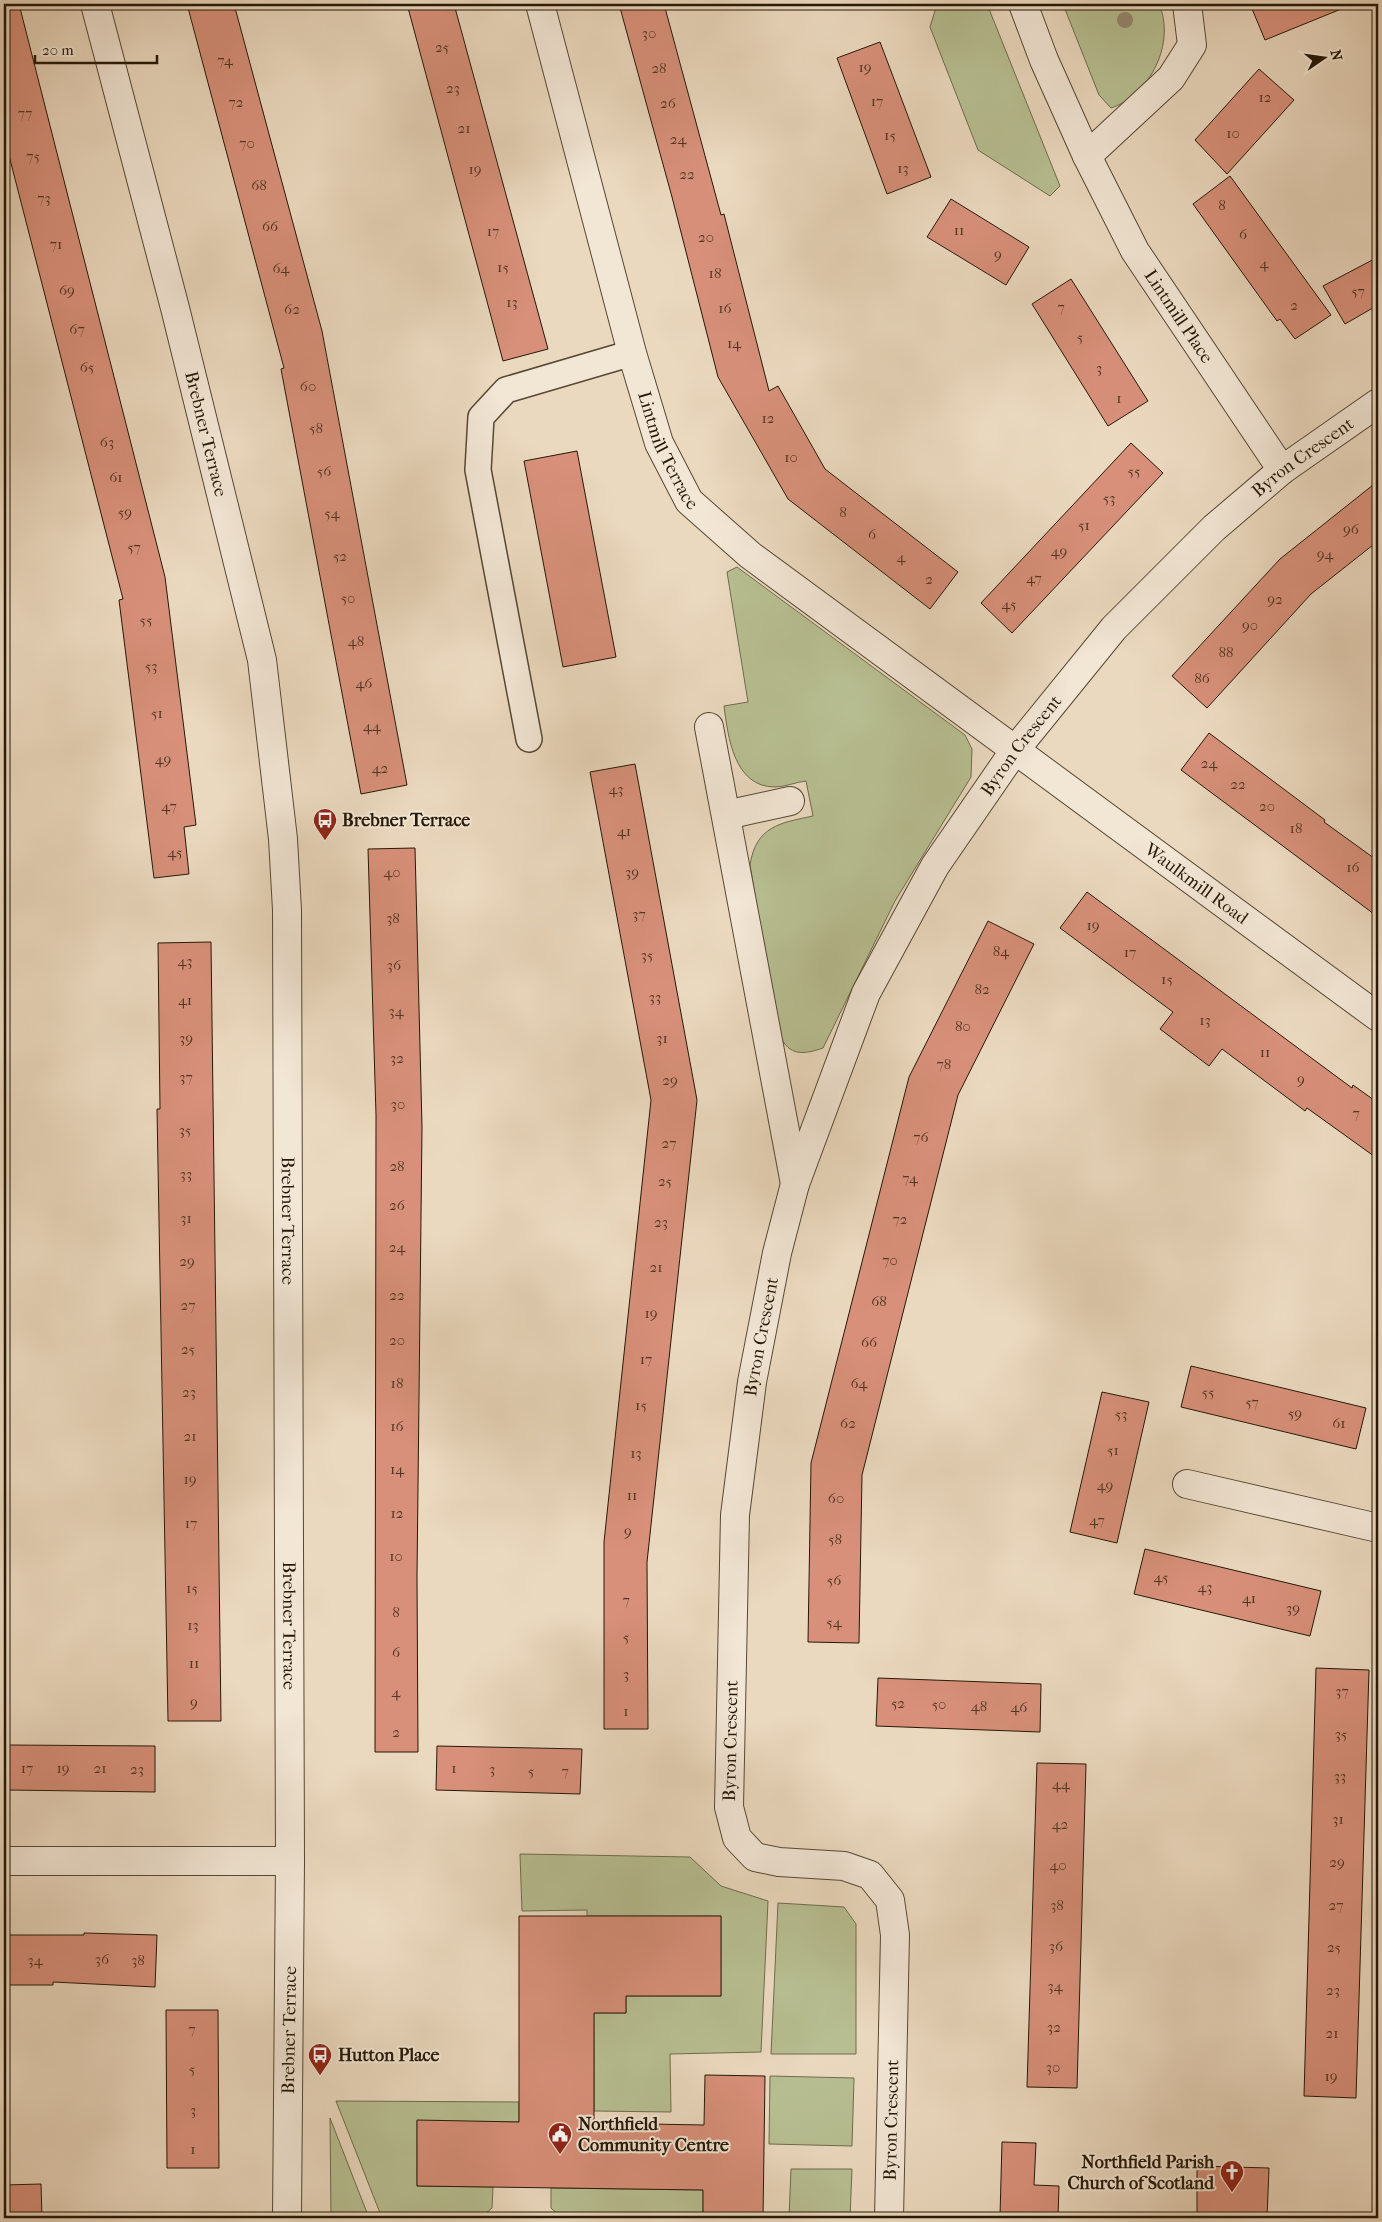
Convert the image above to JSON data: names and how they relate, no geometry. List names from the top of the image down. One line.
{"streets":{"street":["Lintmill Place","Brebner Terrace","Lintmill Terrace","Byron Crescent","Waulkmill Road"]},"crossings":[["Lintmill Place","Byron Crescent"],["Lintmill Terrace","Byron Crescent"],["Lintmill Terrace","Waulkmill Road"],["Byron Crescent","Waulkmill Road"]],"places":{"bus stop":["Brebner Terrace","Hutton Place"],"public building":["Northfield Community Centre"],"church":["Northfield Parish Church of Scotland"]},"house_numbers":["30","25","74","19","28","23","12","17","72","26","77","21","10","15","24","70","75","13","19","22","68","73","8","66","11","17","6","20","71","9","4","15","64","18","69","57","13","2","7","16","62","67","5","14","65","3","60","1","12","58","63","10","56","55","61","53","59","8","54","51","96","6","57","49","94","52","4","47","2","50","92","45","55","90","48","88","53","86","46","51","44","49","24","42","22","43","47","20","18","41","45","16","40","39","37","38","19","84","17","35","43","36","15","82","33","41","34","13","80","39","31","11","32","78","37","9","29","30","7","35","76","27","28","33","74","25","26","31","72","23","24","70","29","21","22","68","27","19","20","66","25","17","18","64","23","55","57","15","59","53","62","61","16","21","51","13","14","19","49","11","60","12","47","17","9","58","10","45","56","43","15","41","7","39","8","54","13","5","6","11","3","37","4","9","52","50","48","46","1","2","35","17","19","21","1","23","3","5","7","33","44","31","42","29","40","38","27","36","25","36","34","38","34","23","32","7","21","30","5","19","3","1"],"scale_bar":"20 m","north":"right"}
